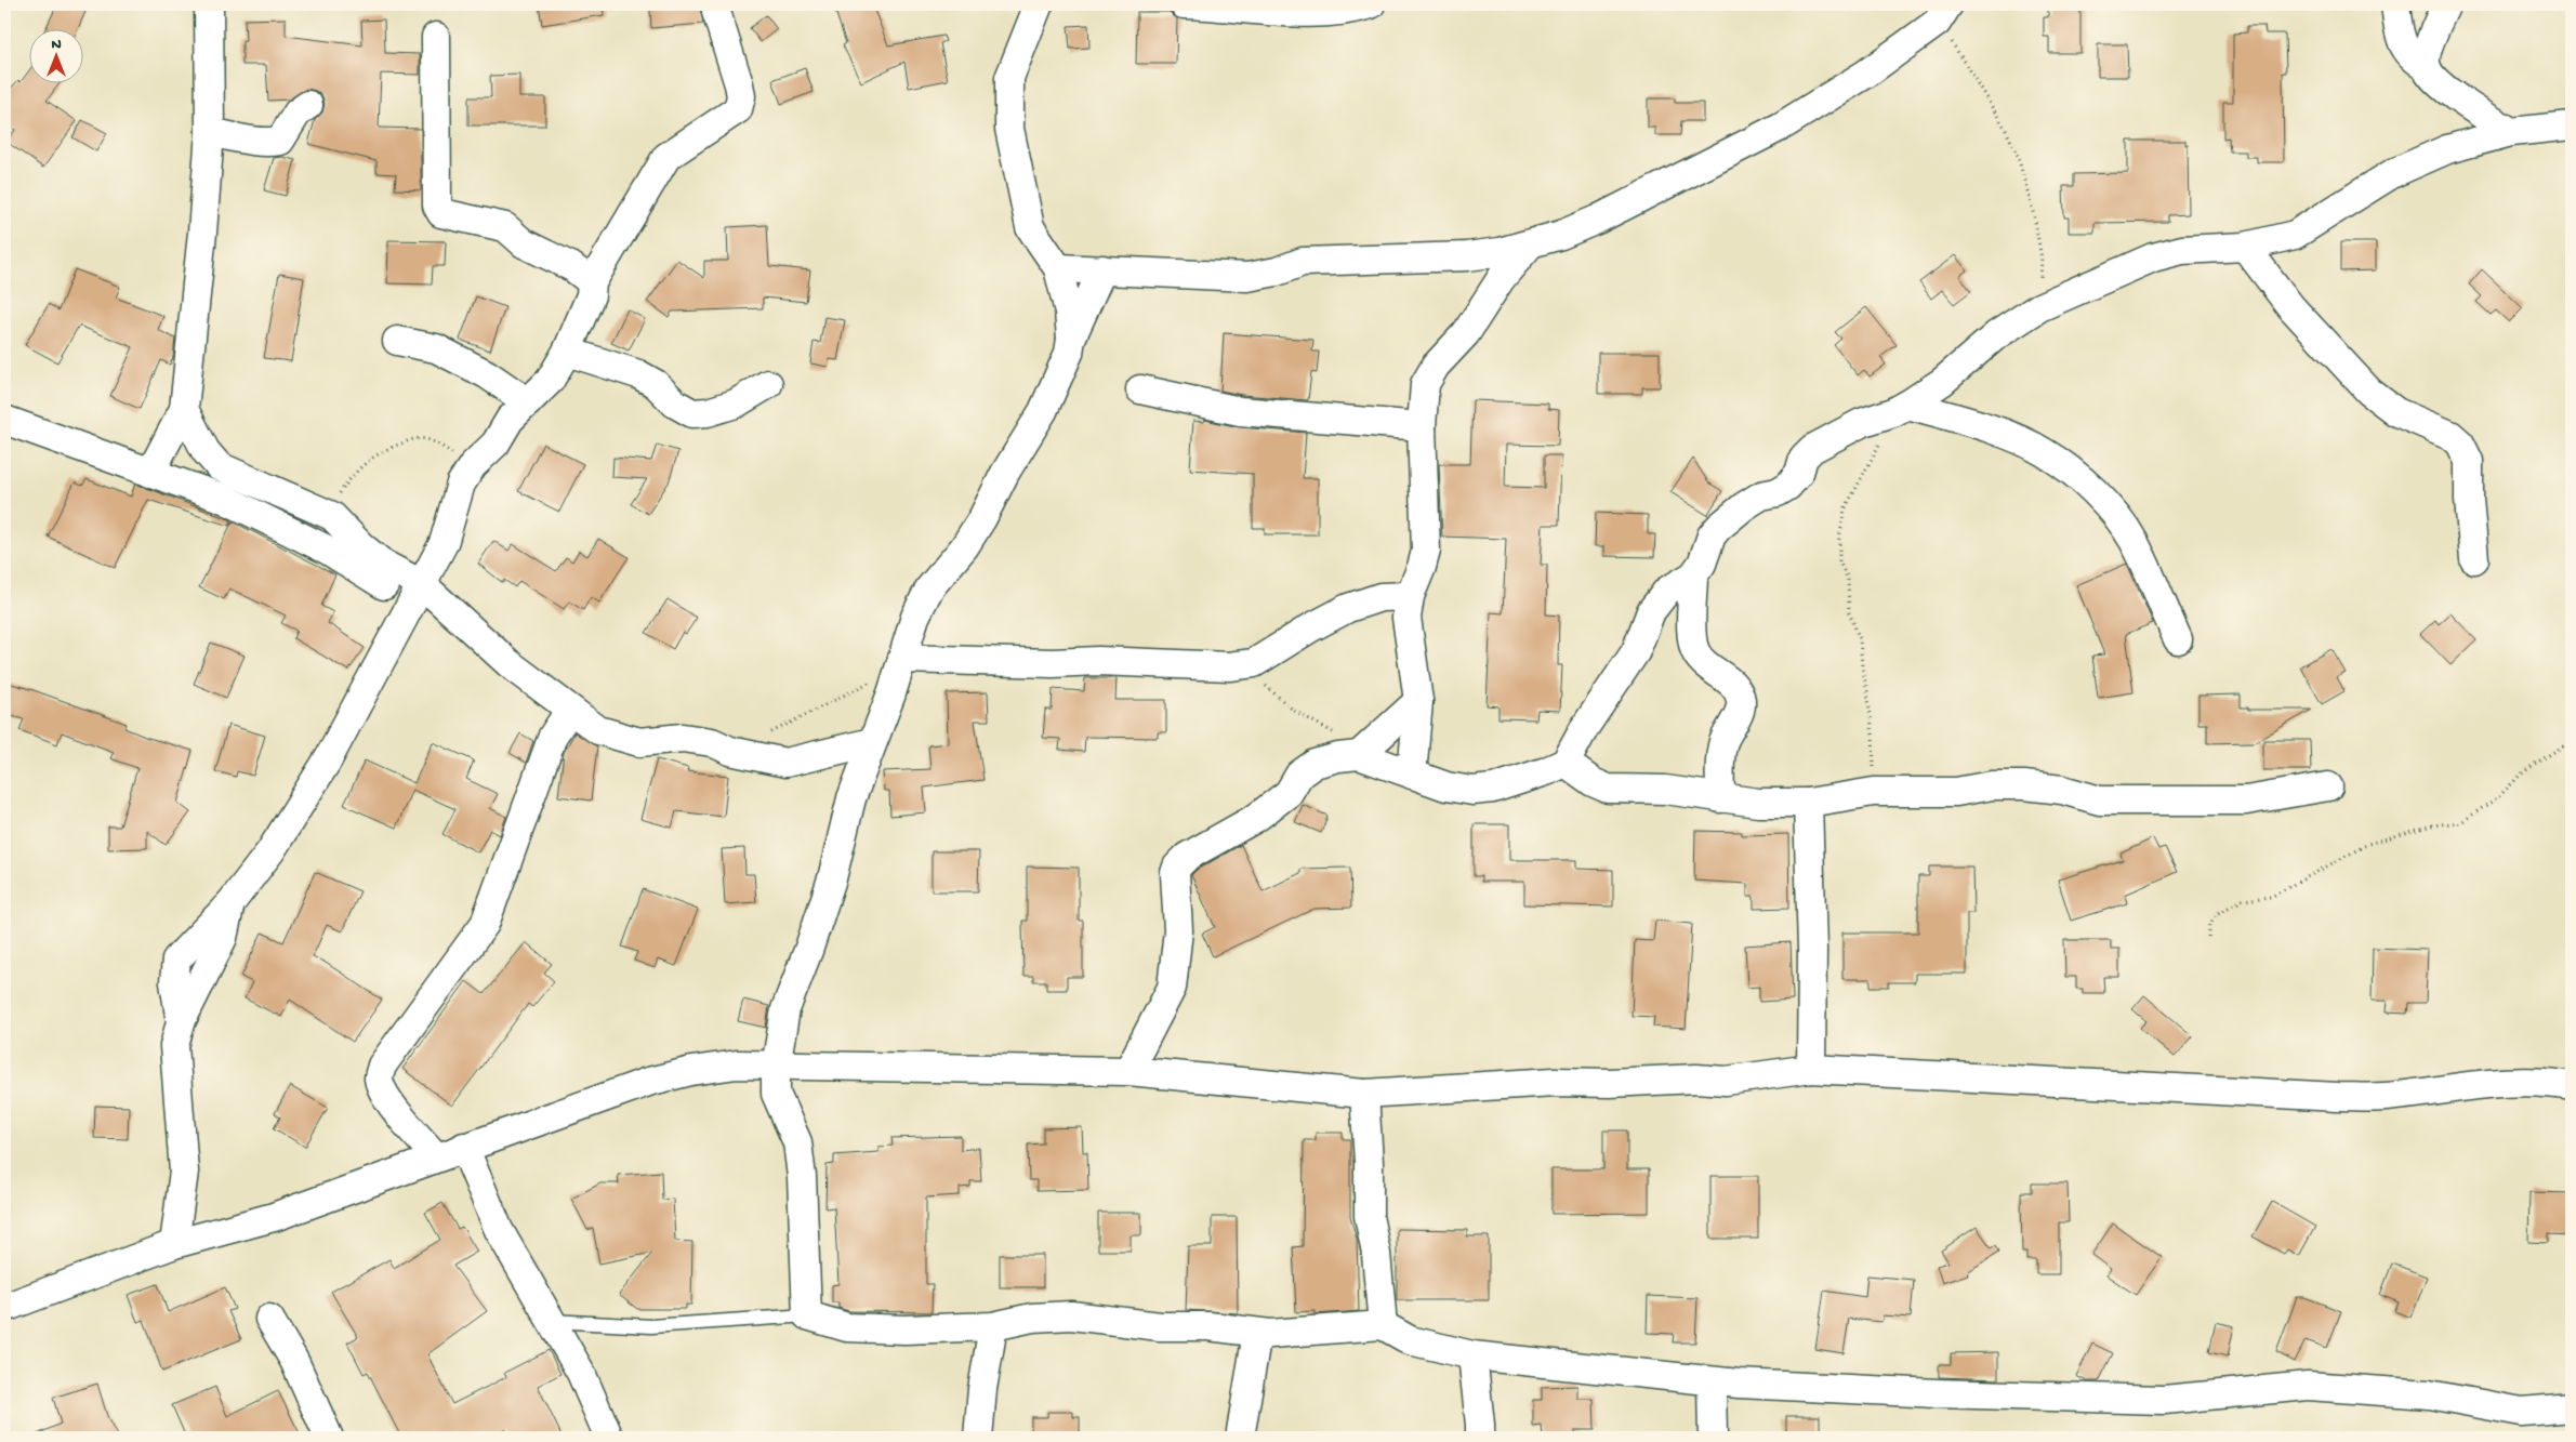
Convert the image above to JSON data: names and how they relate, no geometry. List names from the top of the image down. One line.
{"north":"top"}
